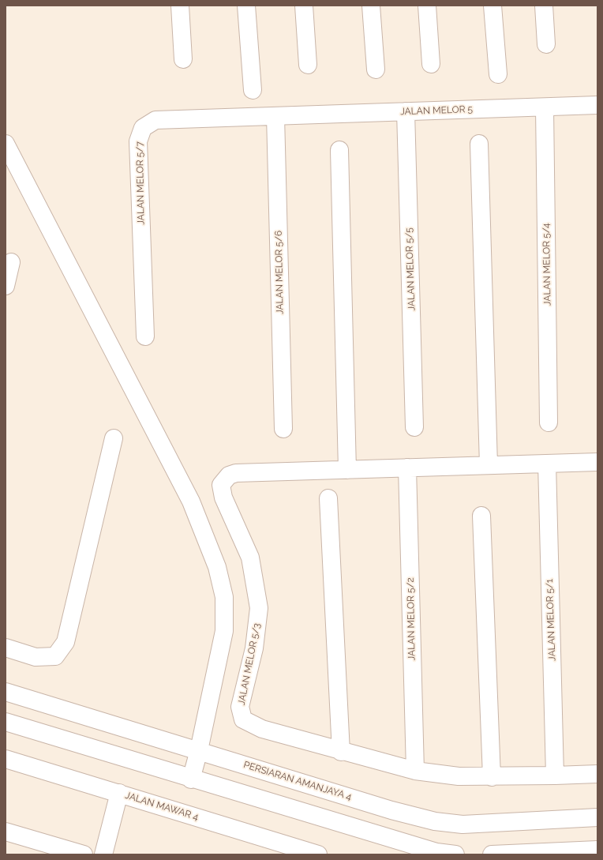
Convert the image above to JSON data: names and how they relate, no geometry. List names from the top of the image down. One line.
{"streets":{"street":["JALAN MELOR 5","JALAN MELOR 5/7","JALAN MELOR 5/4","JALAN MELOR 5/5","JALAN MELOR 5/6","JALAN MELOR 5/2","JALAN MELOR 5/1","JALAN MELOR 5/3","PERSIARAN AMANJAYA 4","JALAN MAWAR 4"]},"crossings":[["JALAN MELOR 5","JALAN MELOR 5/7"],["JALAN MELOR 5","JALAN MELOR 5/4"],["JALAN MELOR 5","JALAN MELOR 5/5"],["JALAN MELOR 5","JALAN MELOR 5/6"],["JALAN MELOR 5/7","JALAN MELOR 5/6"]]}
